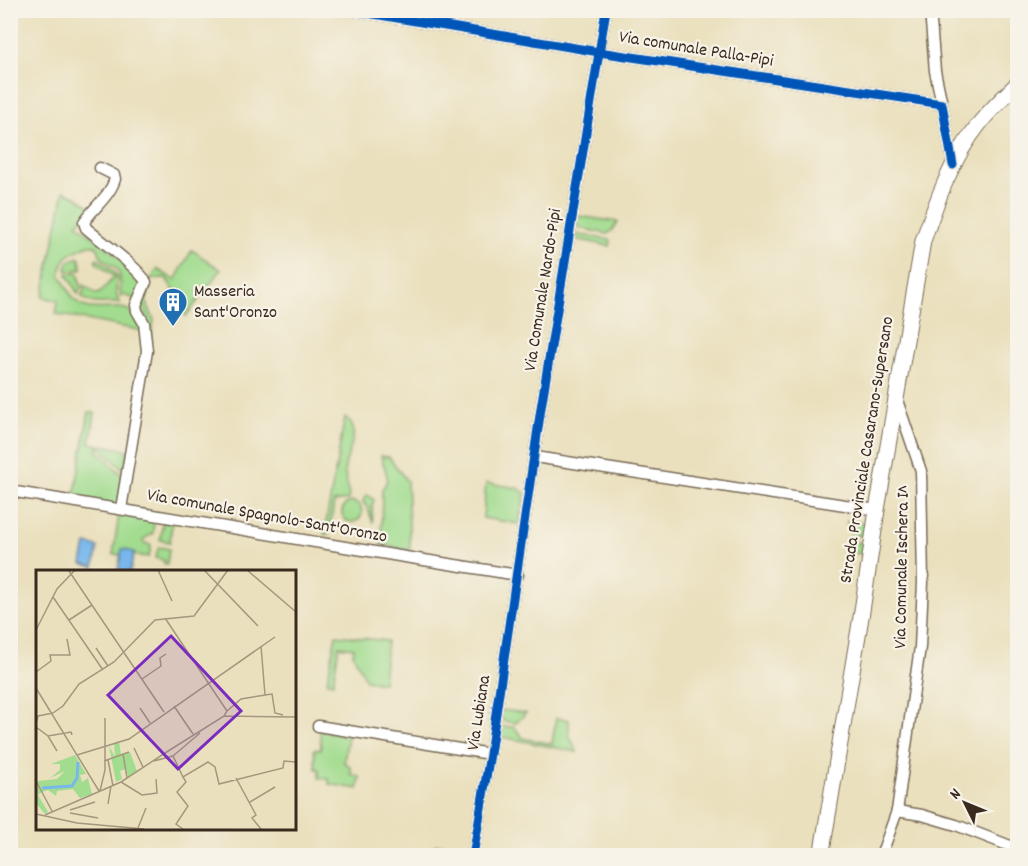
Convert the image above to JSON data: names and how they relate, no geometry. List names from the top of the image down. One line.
{"streets":{"main road":["Strada Provinciale Casarano-Supersano"],"street":["Via comunale Palla-Pipi","Via Comunale Nardo-Pipi","Via comunale Spagnolo-Sant'Oronzo","Via Comunale Ischera I^","Via Lubiana"]},"crossings":[["Via comunale Palla-Pipi","Via Comunale Nardo-Pipi"],["Via Comunale Nardo-Pipi","Via comunale Spagnolo-Sant'Oronzo"],["Via Comunale Nardo-Pipi","Via Lubiana"],["Strada Provinciale Casarano-Supersano","Via Comunale Ischera I^"],["Via comunale Spagnolo-Sant'Oronzo","Via Lubiana"]],"places":{"building":["Masseria Sant'Oronzo"]},"north":"top left"}
